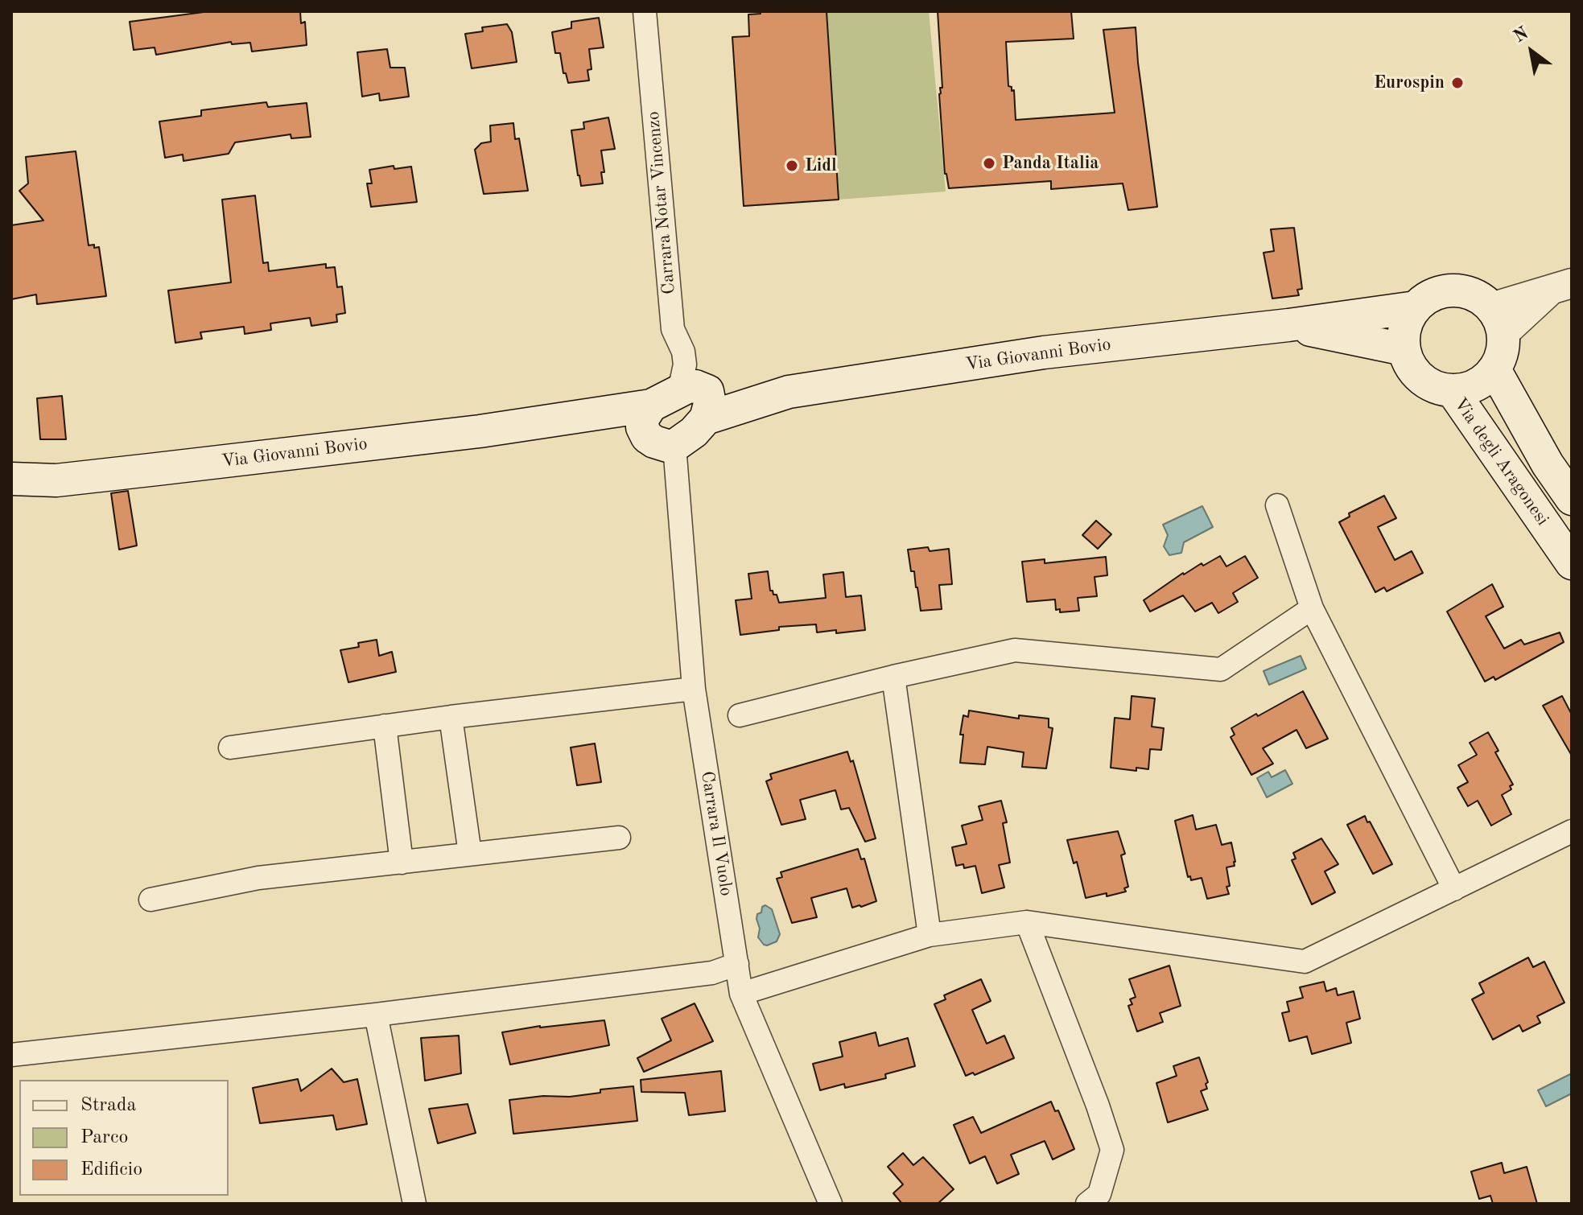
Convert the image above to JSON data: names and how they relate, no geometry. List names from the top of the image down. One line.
{"streets":{"main road":["Via Giovanni Bovio","Via degli Aragonesi"],"street":["Carrara Notar Vincenzo","Carrara Il Vuolo"]},"crossings":[["Carrara Notar Vincenzo","Via Giovanni Bovio"],["Via Giovanni Bovio","Via degli Aragonesi"],["Via Giovanni Bovio","Carrara Il Vuolo"]],"places":["Eurospin","Panda Italia","Lidl"],"legend":["Strada","Parco","Edificio"],"north":"top left"}
